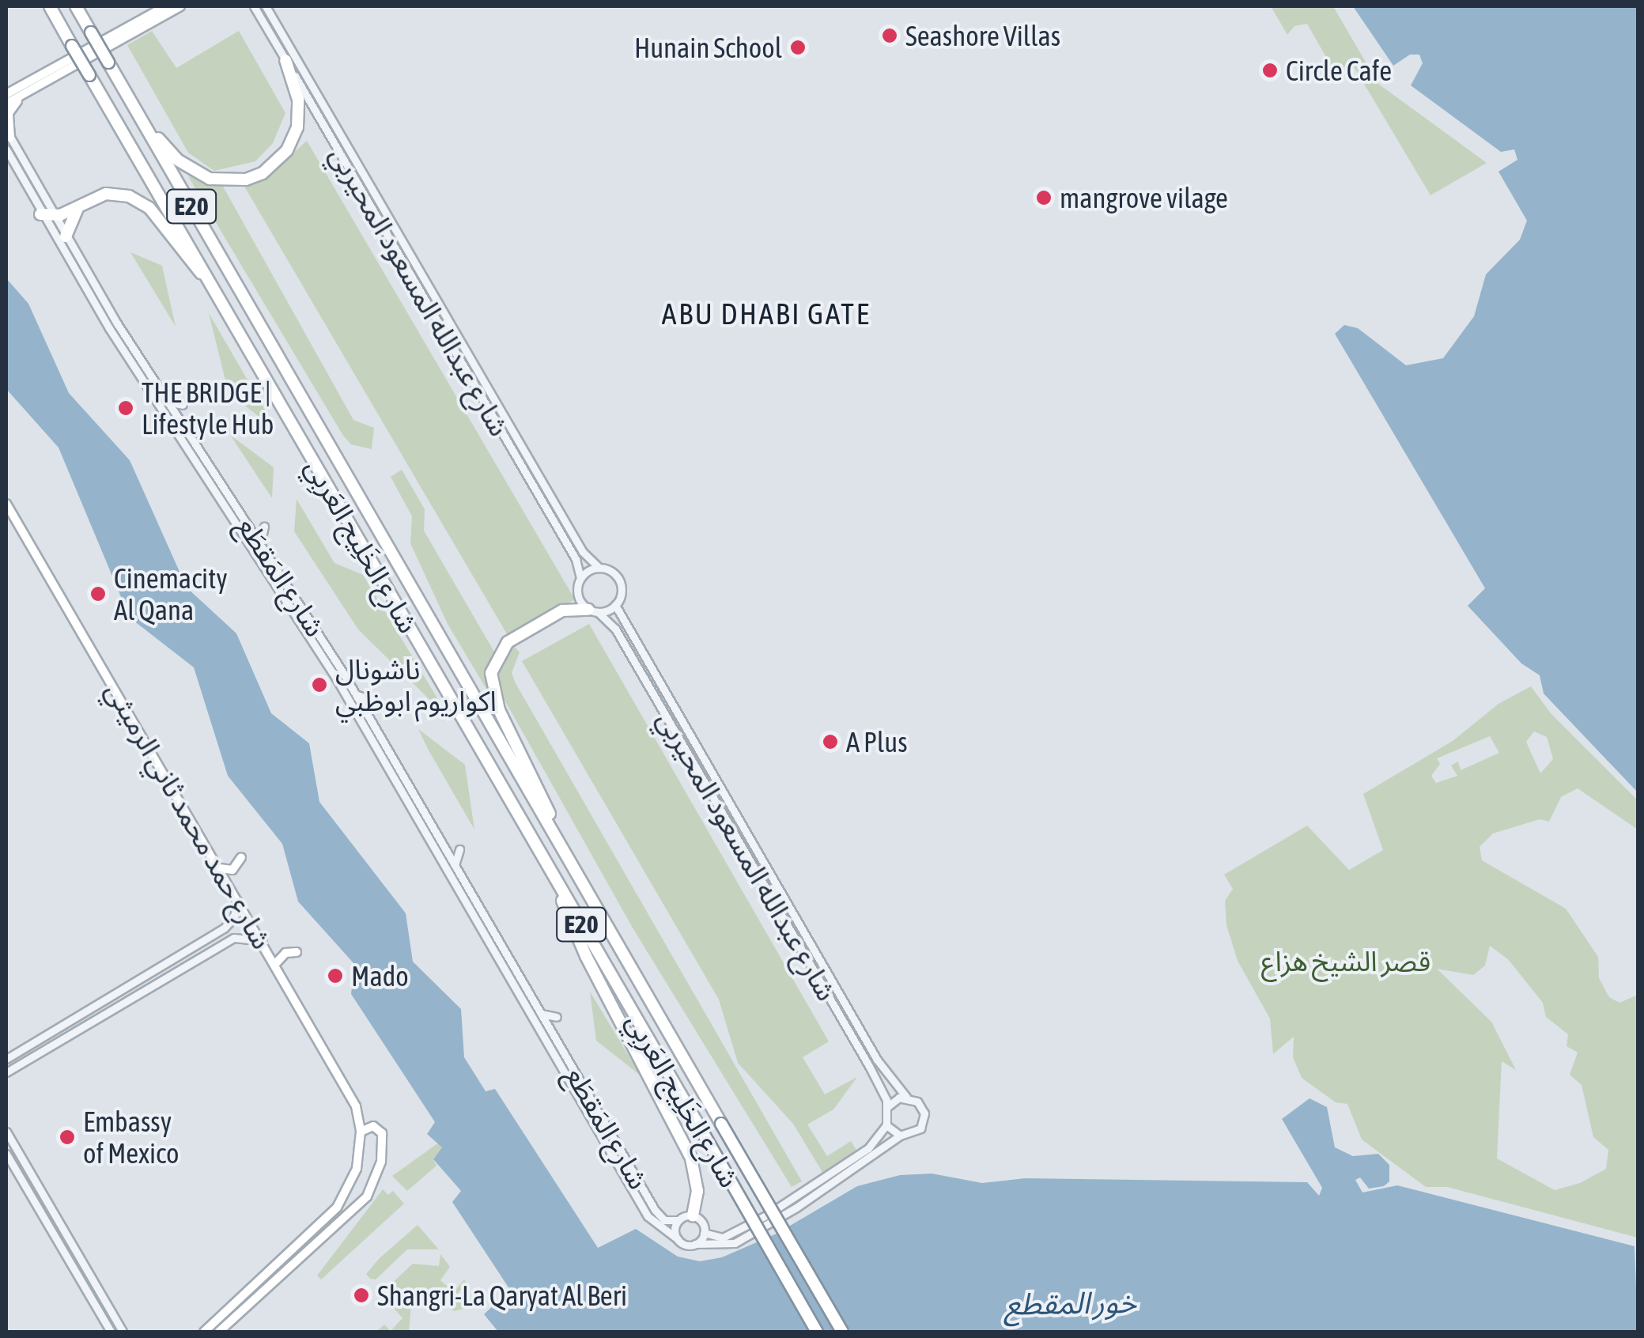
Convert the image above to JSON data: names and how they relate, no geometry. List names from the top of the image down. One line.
{"streets":{"highway":["E20","شارع الخَلِيج العَربِي"],"main road":["شارع حمد محمد ثاني الرميثي"],"street":["شارع عبدالله المسعود المحيربي","شارع المَقطَع"]},"districts":["ABU DHABI GATE"],"water":["خور المقطع"],"parks":["قصر الشيخ هزاع"],"places":["Seashore Villas","Hunain School","Circle Cafe","mangrove vilage","THE BRIDGE | Lifestyle Hub","Cinemacity Al Qana","ناشونال اكواريوم ابوظبي","A Plus","Mado","Embassy of Mexico","Shangri-La Qaryat Al Beri"]}
